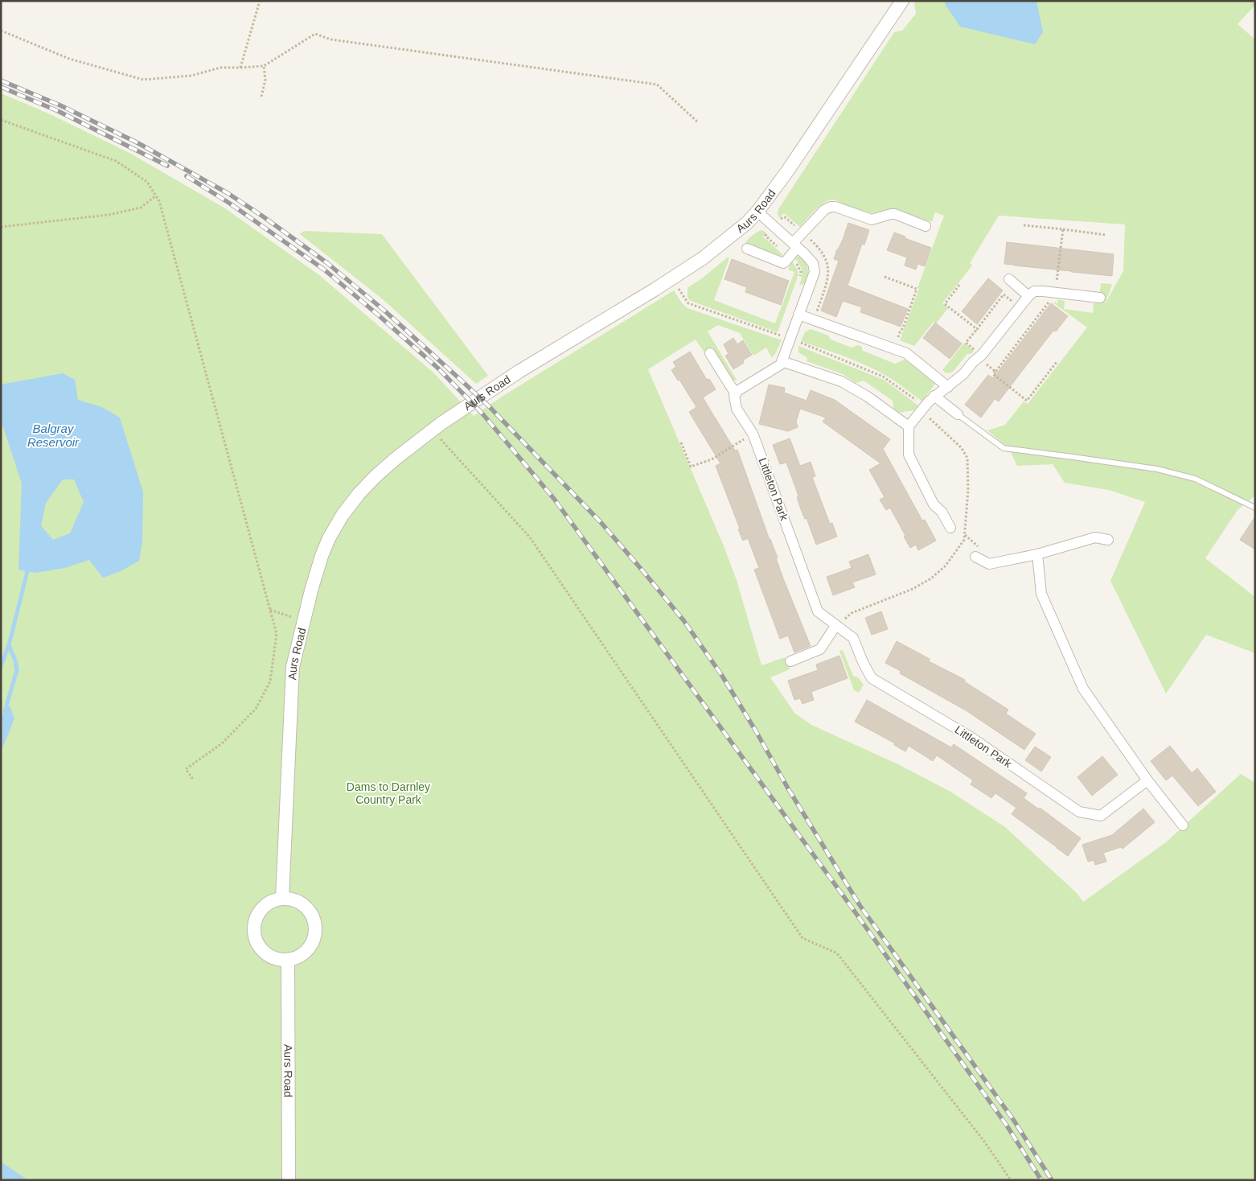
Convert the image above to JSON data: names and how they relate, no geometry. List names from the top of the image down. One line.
{"streets":{"street":["Aurs Road","Littleton Park"]},"water":["Balgray Reservoir"],"parks":["Dams to Darnley Country Park"]}
